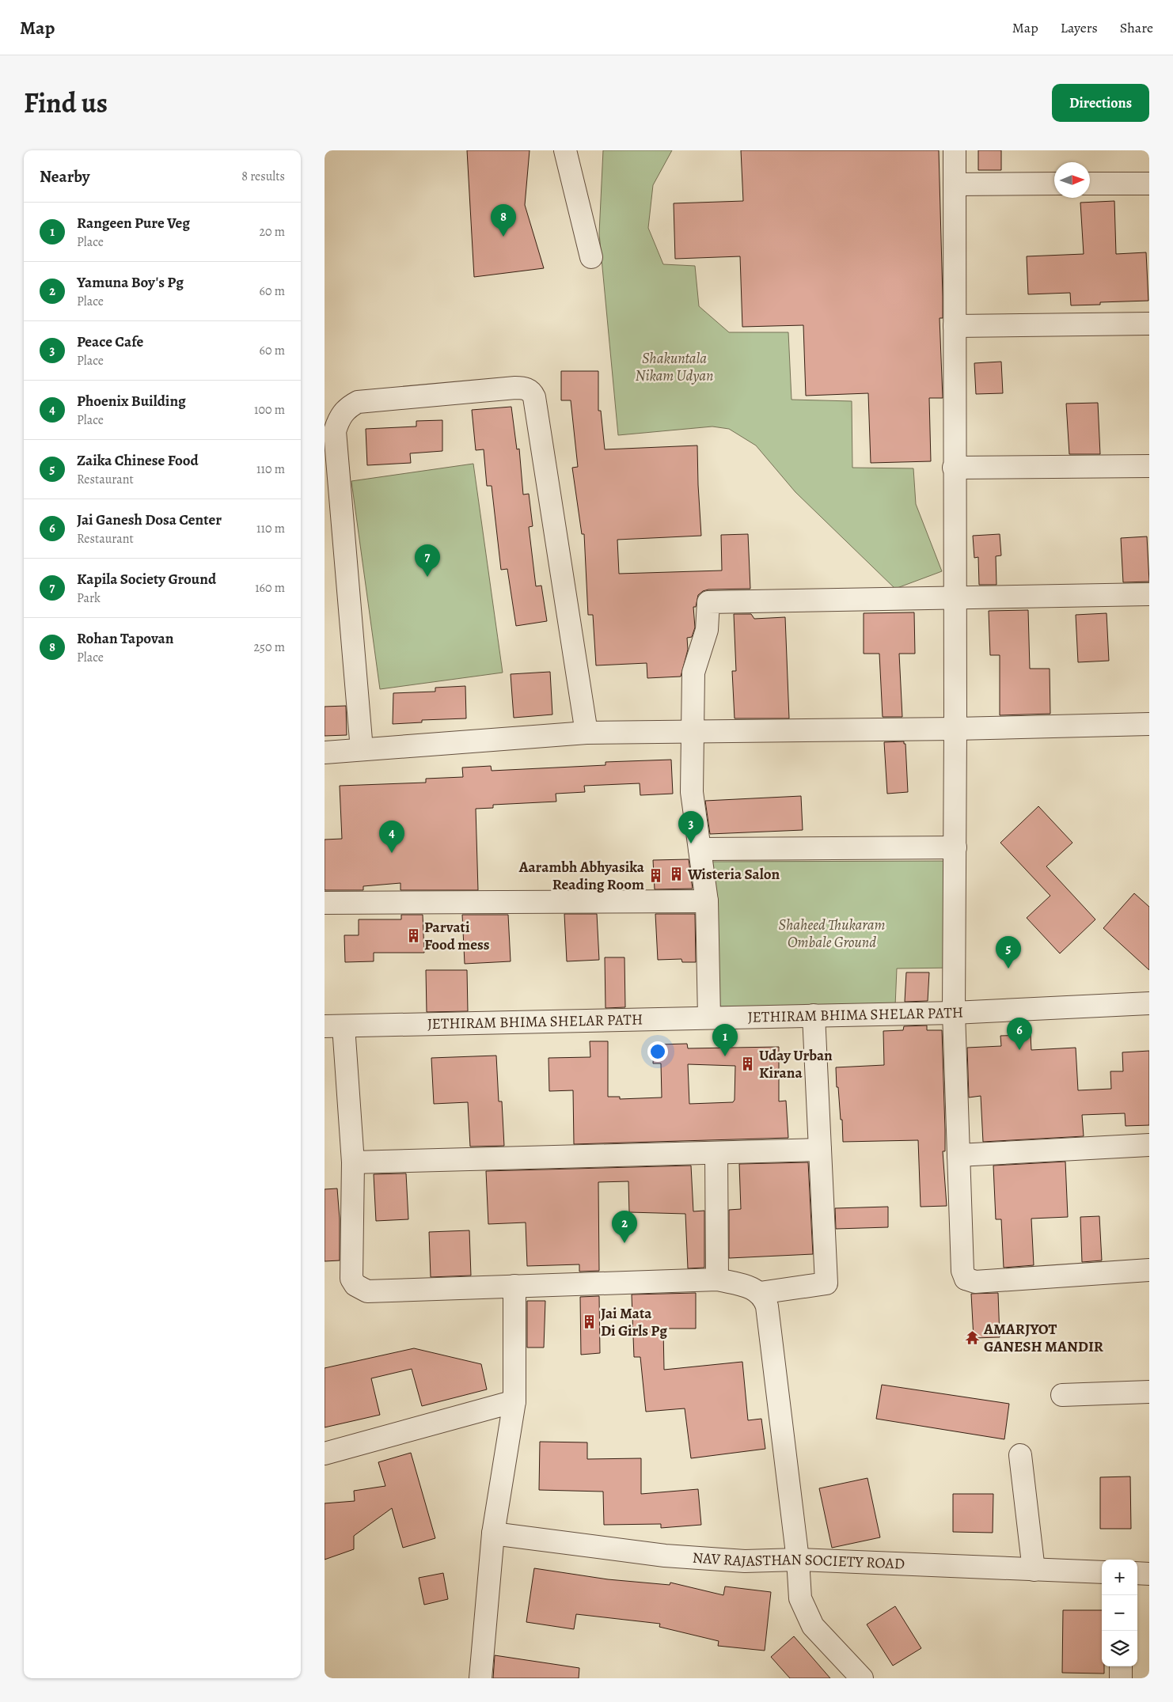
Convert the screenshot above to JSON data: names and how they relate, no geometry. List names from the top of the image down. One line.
{"streets":{"street":["JETHIRAM BHIMA SHELAR PATH","NAV RAJASTHAN SOCIETY ROAD"]},"parks":["Shakuntala Nikam Udyan","Shaheed Thukaram Ombale Ground"],"places":{"building":["Wisteria Salon","Aarambh Abhyasika Reading Room","Parvati Food mess","Uday Urban Kirana","Jai Mata Di Girls Pg"],"temple":["AMARJYOT GANESH MANDIR"]},"north":"right","page":{"header":"Map","nav":["Map","Layers","Share"],"title":"Find us","buttons":"Directions","heading":["Nearby","8 results"],"list":[{"mark":"1","name":"Rangeen Pure Veg","note":"Place","value":"20 m"},{"mark":"2","name":"Yamuna Boy's Pg","note":"Place","value":"60 m"},{"mark":"3","name":"Peace Cafe","note":"Place","value":"60 m"},{"mark":"4","name":"Phoenix Building","note":"Place","value":"100 m"},{"mark":"5","name":"Zaika Chinese Food","note":"Restaurant","value":"110 m"},{"mark":"6","name":"Jai Ganesh Dosa Center","note":"Restaurant","value":"110 m"},{"mark":"7","name":"Kapila Society Ground","note":"Park","value":"160 m"},{"mark":"8","name":"Rohan Tapovan","note":"Place","value":"250 m"}],"pins":["8","7","3","4","5","6","1","2"],"map_buttons":["+","−"]}}
